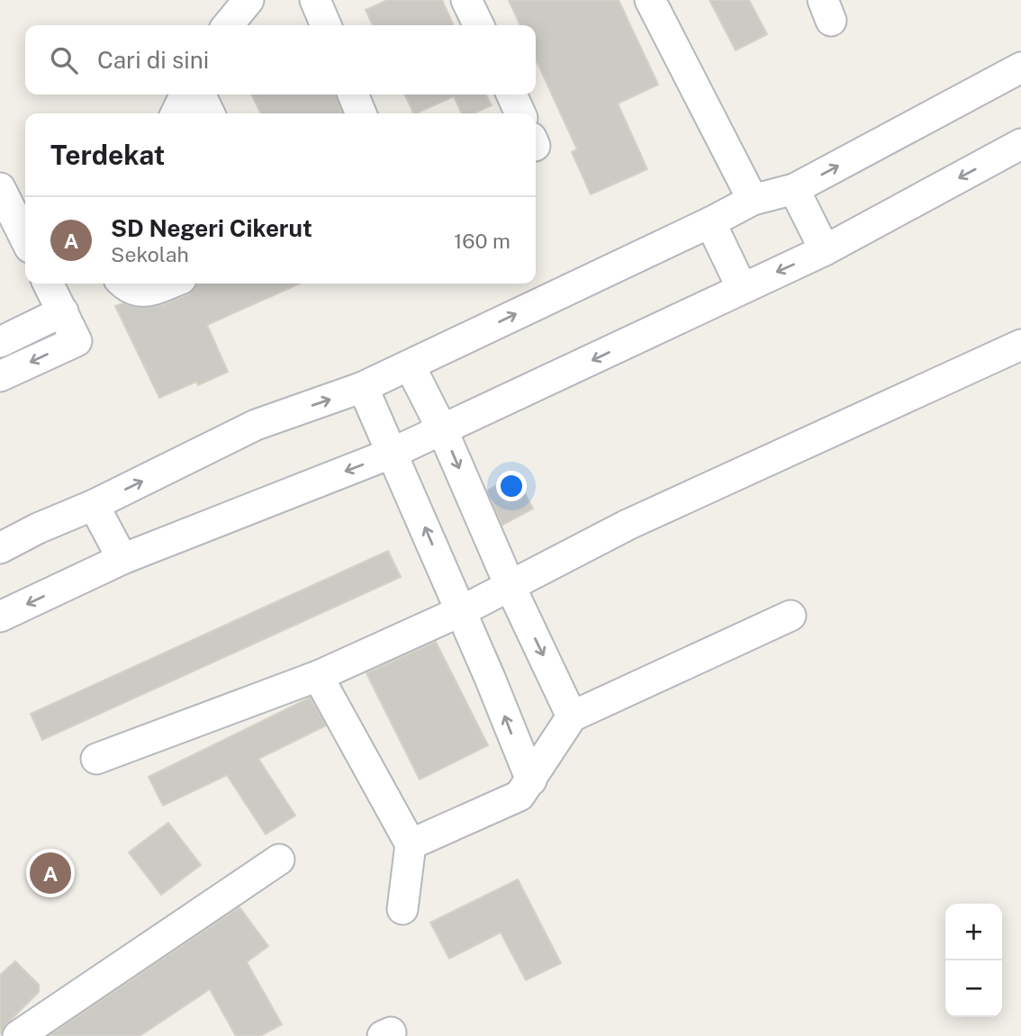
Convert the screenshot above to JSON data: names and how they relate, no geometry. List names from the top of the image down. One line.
{"page":{"search":"Cari di sini","heading":"Terdekat","list":[{"mark":"A","name":"SD Negeri Cikerut","note":"Sekolah","value":"160 m"}],"pins":"A","map_buttons":["+","−"]}}
